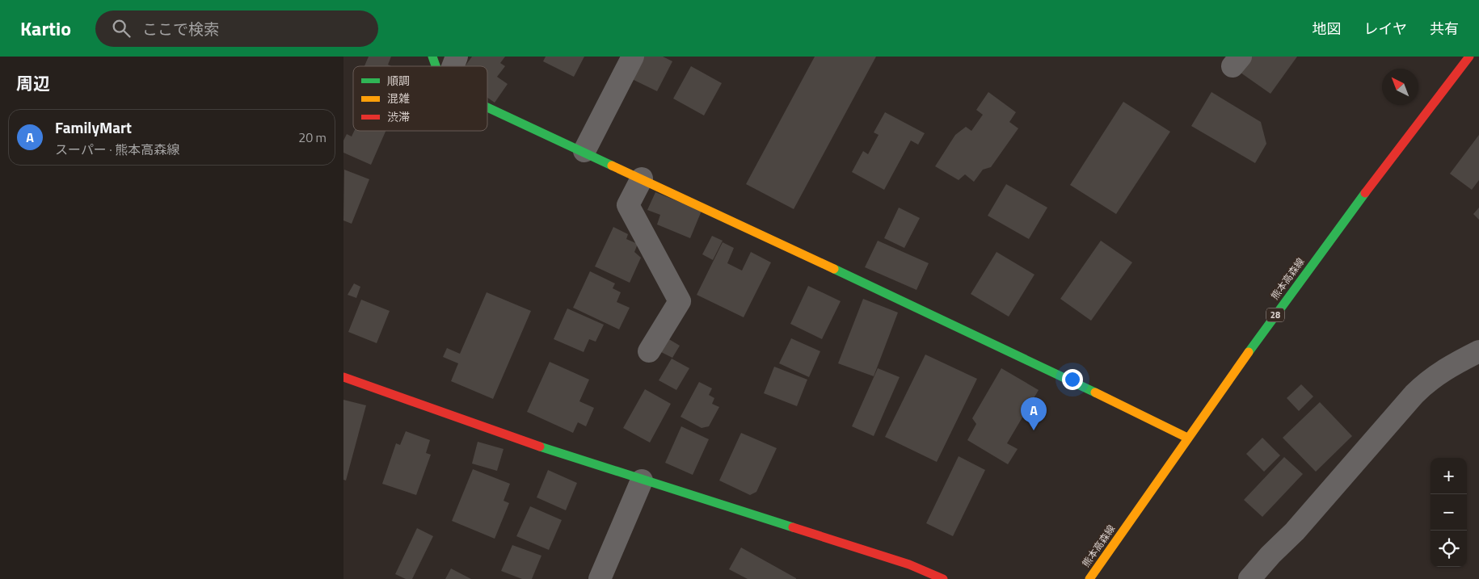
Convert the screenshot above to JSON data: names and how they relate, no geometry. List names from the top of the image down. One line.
{"streets":{"street":["熊本高森線","28"]},"legend":["順調","混雑","渋滞"],"north":"top left","page":{"header":"Kartio","search":"ここで検索","nav":["地図","レイヤ","共有"],"heading":"周辺","list":[{"mark":"A","name":"FamilyMart","note":"スーパー · 熊本高森線","value":"20 m"}],"pins":"A","map_buttons":["+","−"]}}
